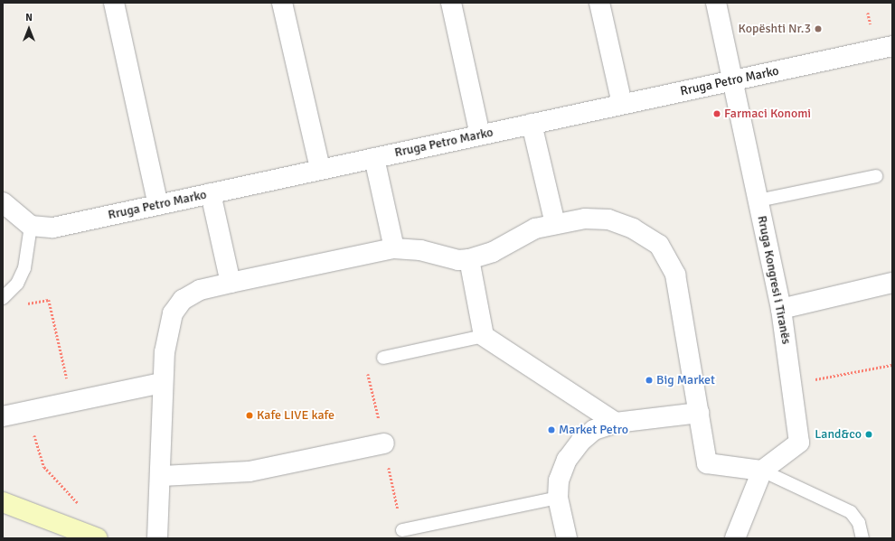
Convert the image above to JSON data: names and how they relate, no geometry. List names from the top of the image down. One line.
{"streets":{"street":["Rruga Petro Marko","Rruga Kongresi i Tiranës"]},"crossings":[["Rruga Petro Marko","Rruga Kongresi i Tiranës"]],"places":["Kopështi Nr.3","Farmaci Konomi","Big Market","Kafe LIVE kafe","Market Petro","Land&co"],"north":"top"}
